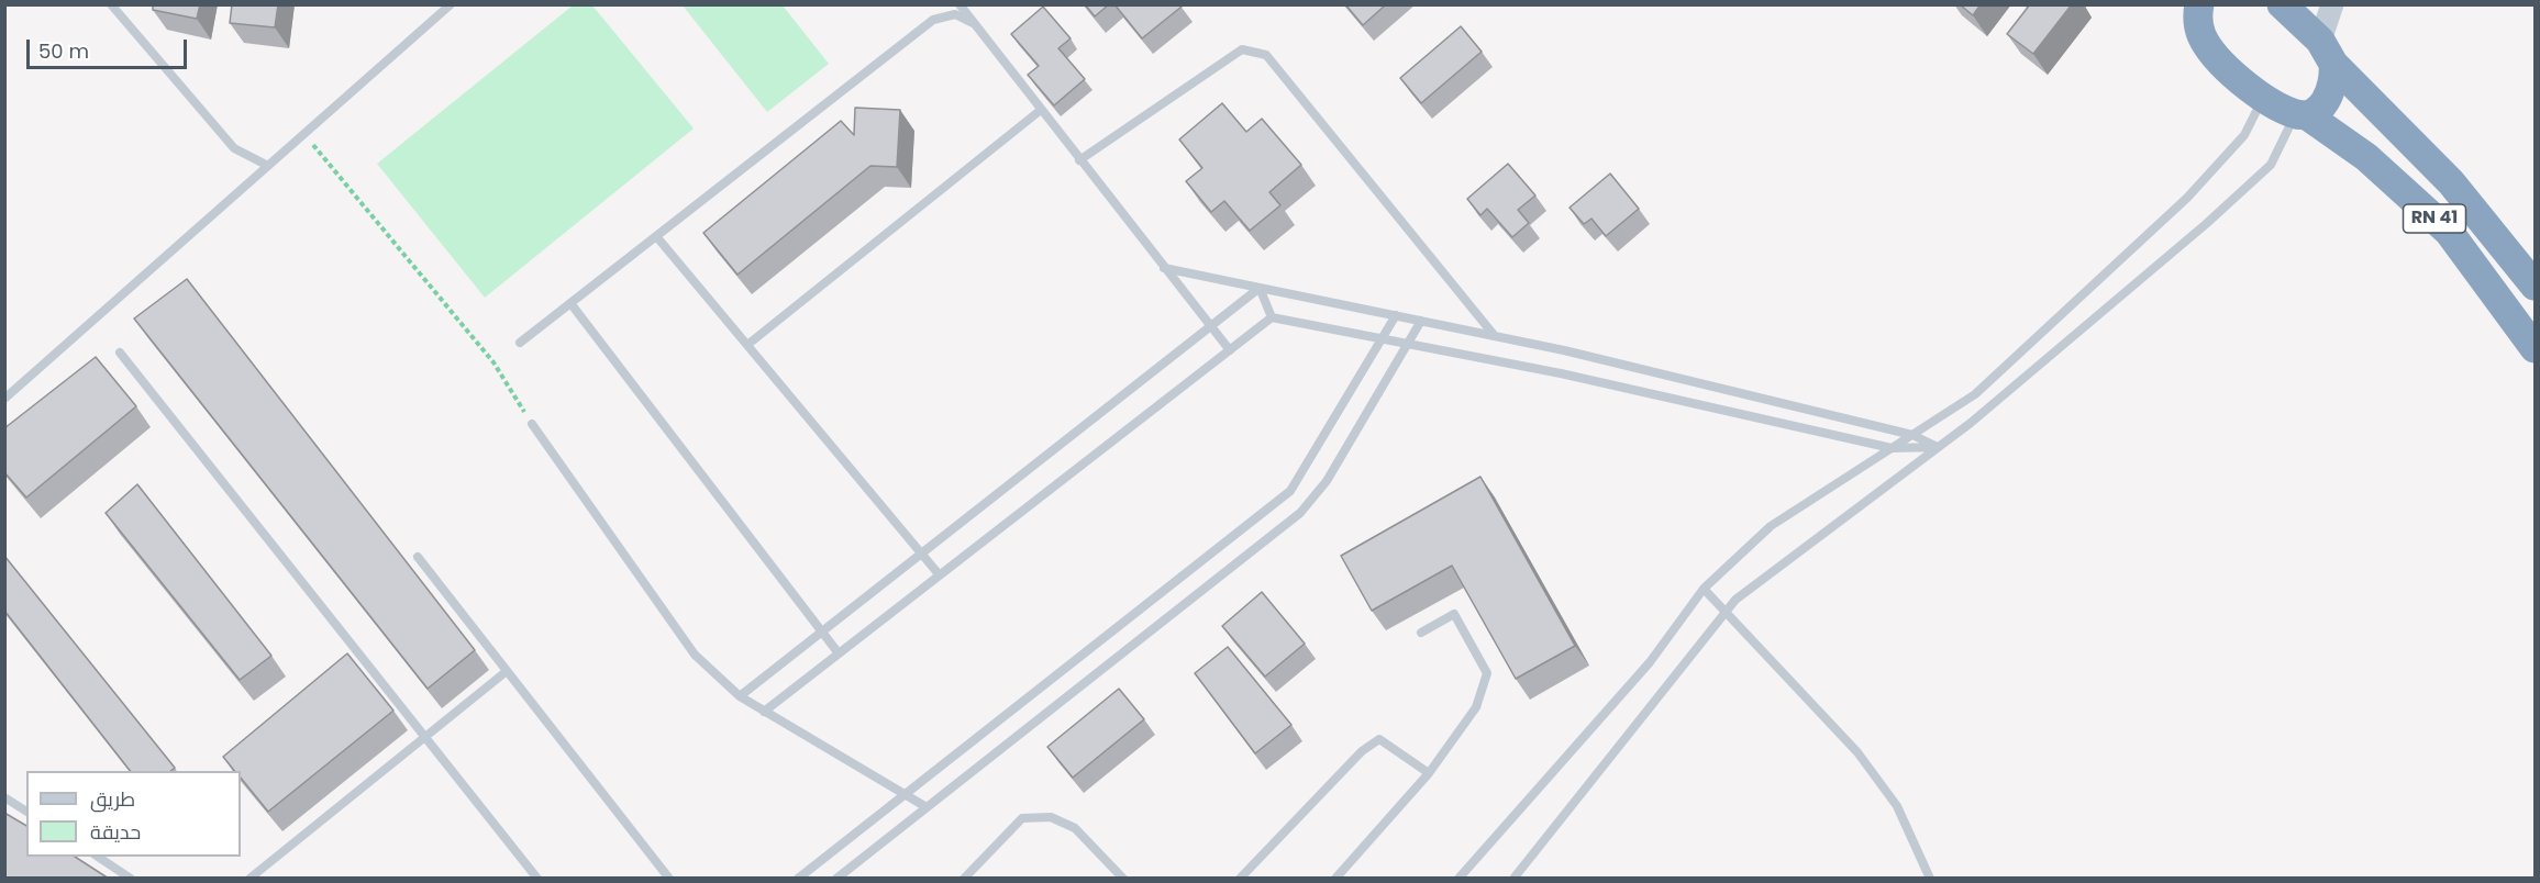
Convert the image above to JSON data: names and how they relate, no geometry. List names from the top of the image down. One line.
{"streets":{"highway":["RN 41"]},"legend":["طريق","حديقة"],"scale_bar":"50 m"}
